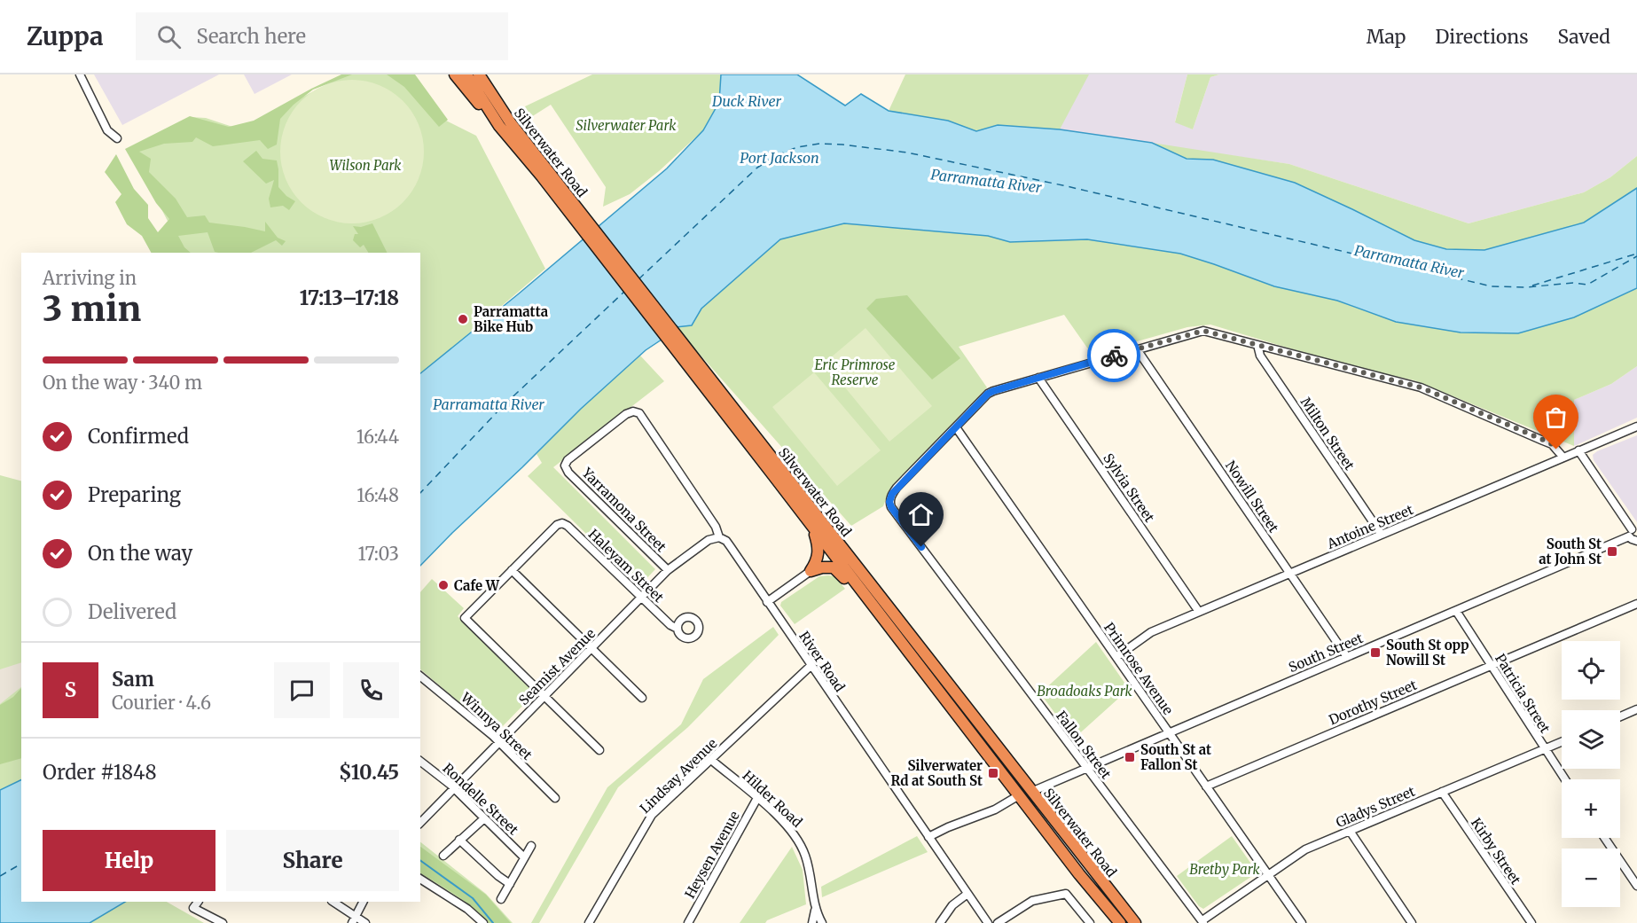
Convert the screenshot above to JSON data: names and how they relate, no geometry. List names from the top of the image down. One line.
{"streets":{"highway":["Silverwater Road"],"street":["Milton Street","Sylvia Street","Nowill Street","Yarramona Street","Antoine Street","Haleyam Street","South Street","River Road","Seamist Avenue","Primrose Avenue","Patricia Street","Dorothy Street","Winnya Street","Fallon Street","Lindsay Avenue","Rondelle Street","Hilder Road","Gladys Street","Kirby Street","Heysen Avenue"]},"crossings":[["Silverwater Road","South Street"],["Milton Street","Antoine Street"],["Sylvia Street","Antoine Street"],["Nowill Street","Antoine Street"],["Nowill Street","South Street"],["Yarramona Street","River Road"],["Yarramona Street","Seamist Avenue"],["Antoine Street","Primrose Avenue"],["Haleyam Street","Seamist Avenue"],["South Street","Primrose Avenue"],["South Street","Patricia Street"],["South Street","Fallon Street"],["River Road","Seamist Avenue"],["River Road","Lindsay Avenue"],["Seamist Avenue","Winnya Street"],["Seamist Avenue","Rondelle Street"],["Primrose Avenue","Dorothy Street"],["Primrose Avenue","Fallon Street"],["Primrose Avenue","Gladys Street"],["Patricia Street","Dorothy Street"],["Patricia Street","Gladys Street"],["Fallon Street","Gladys Street"],["Lindsay Avenue","Hilder Road"],["Hilder Road","Heysen Avenue"],["Gladys Street","Kirby Street"]],"water":["Duck River","Port Jackson","Parramatta River"],"parks":["Silverwater Park","Wilson Park","Eric Primrose Reserve","Broadoaks Park","Bretby Park"],"places":{"other":["Parramatta Bike Hub","Cafe W"],"transit":["South St at John St","South St opp Nowill St","South St at Fallon St","Silverwater Rd at South St"]},"page":{"header":"Zuppa","search":"Search here","nav":["Map","Directions","Saved"],"heading":["3 min","Arriving in","17:13–17:18"],"panel":["Sam","Courier · 4.6","Order #1848","$10.45"],"bar":"On the way · 340 m","list":[["Confirmed","16:44"],["Preparing","16:48"],["On the way","17:03"],"Delivered"],"map_buttons":["+","−"],"round":"S","buttons":["Help","Share"]}}
